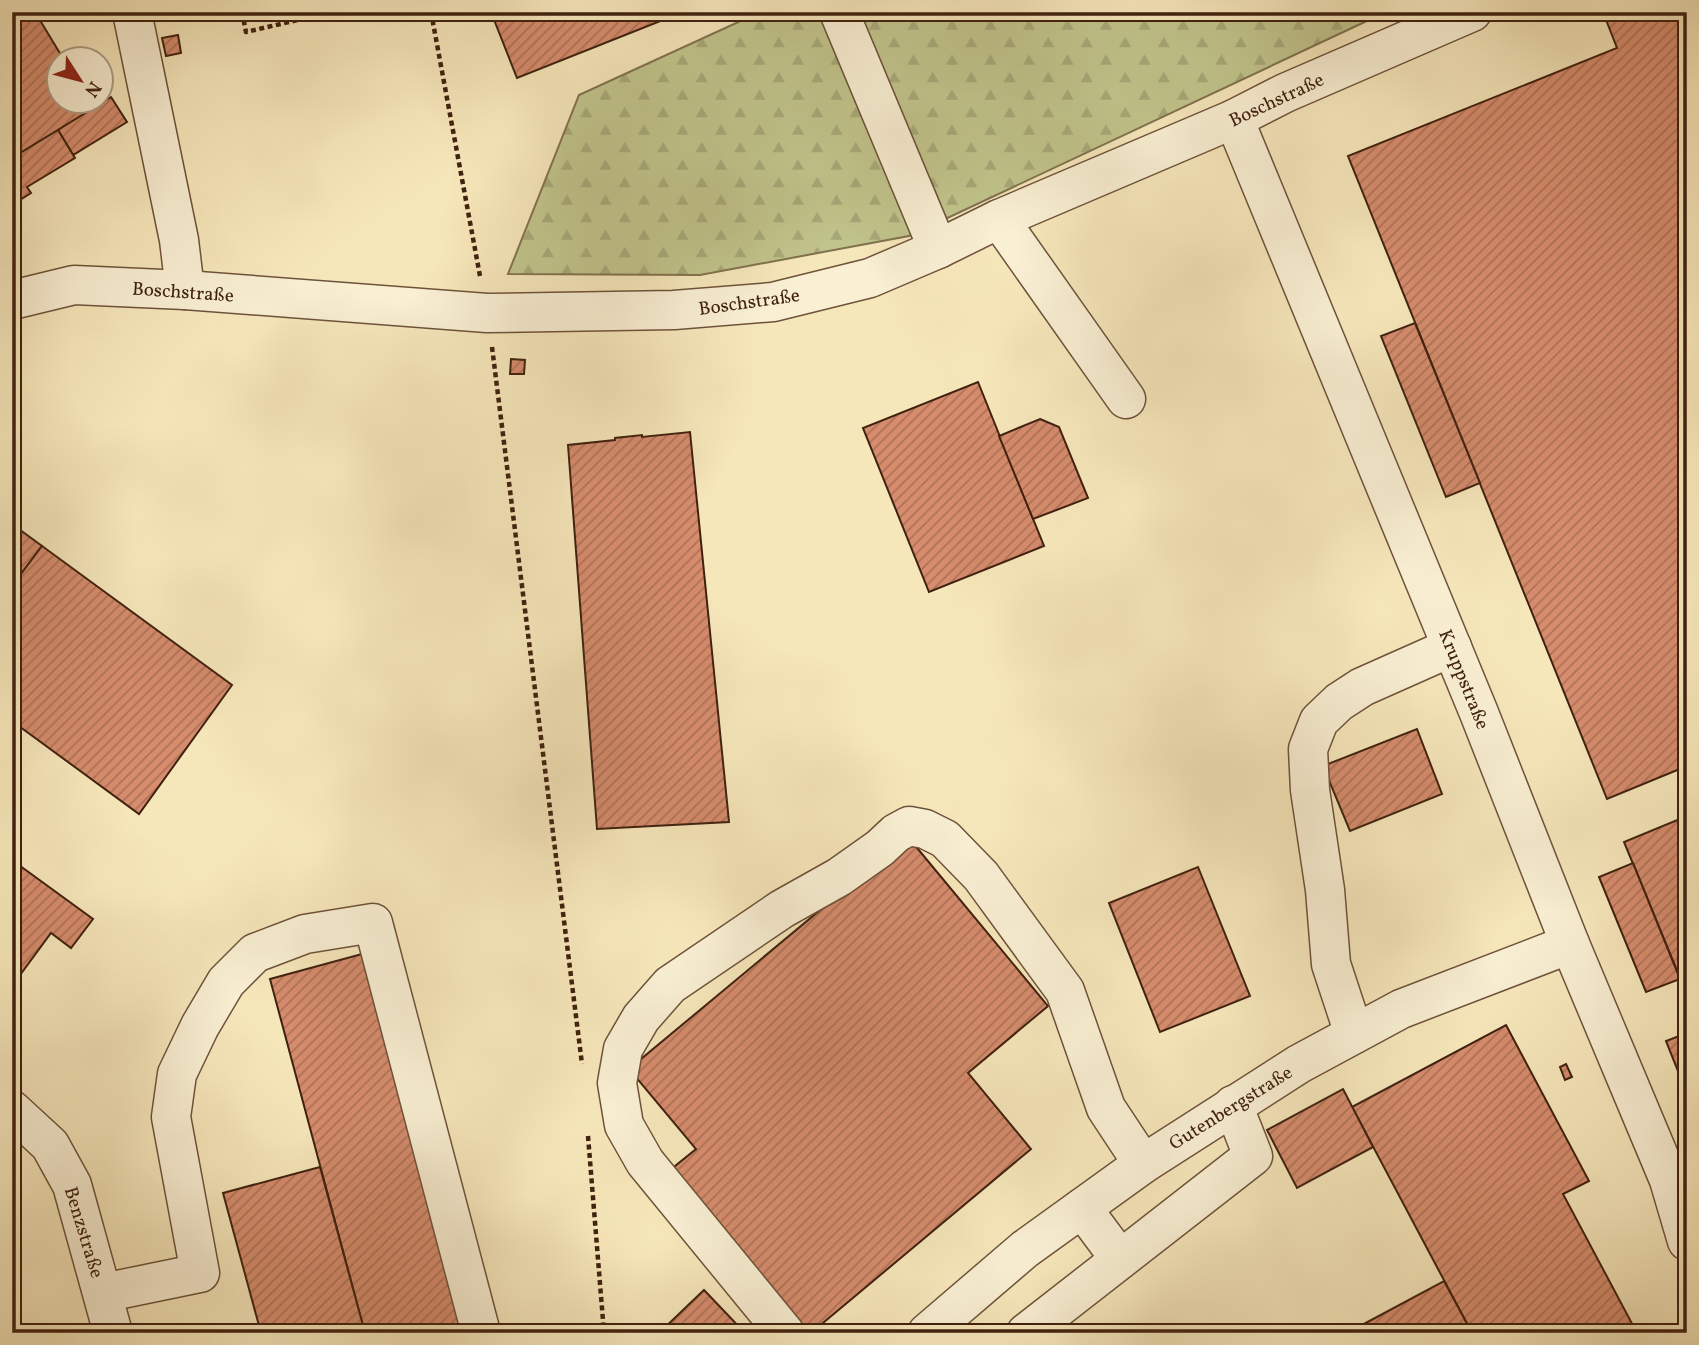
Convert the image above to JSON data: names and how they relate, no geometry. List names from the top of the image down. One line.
{"streets":{"street":["Boschstraße","Kruppstraße","Gutenbergstraße","Benzstraße"]},"crossings":[["Boschstraße","Kruppstraße"],["Kruppstraße","Gutenbergstraße"]],"north":"bottom right"}
